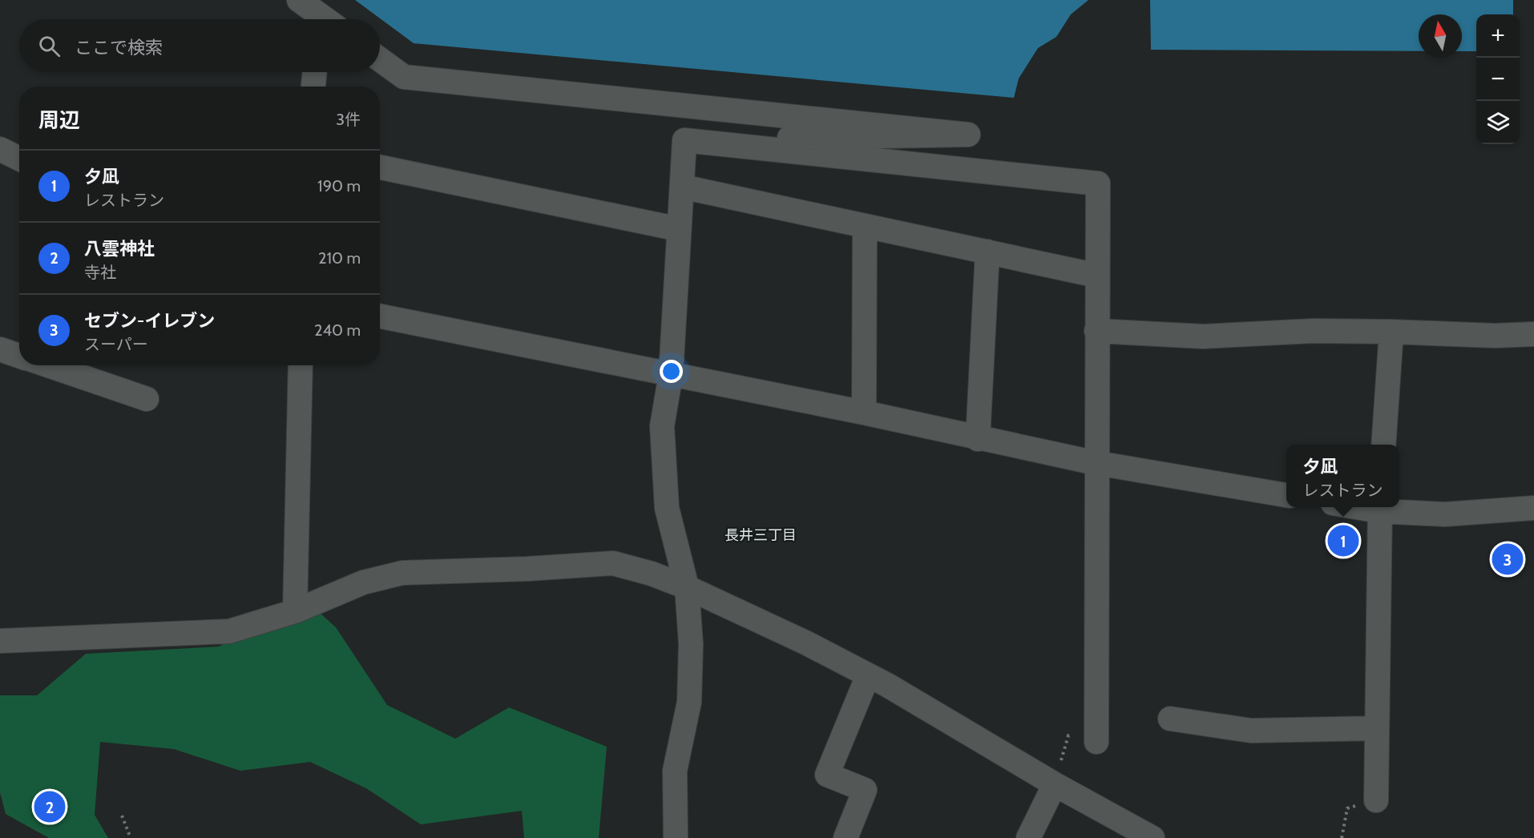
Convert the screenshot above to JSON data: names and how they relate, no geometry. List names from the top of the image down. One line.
{"districts":["長井三丁目"],"north":"top","page":{"map_buttons":["+","−"],"search":"ここで検索","heading":["周辺","3件"],"list":[{"mark":"1","name":"夕凪","note":"レストラン","value":"190 m"},{"mark":"2","name":"八雲神社","note":"寺社","value":"210 m"},{"mark":"3","name":"セブン-イレブン","note":"スーパー","value":"240 m"}],"popup":["夕凪","レストラン"],"pins":["1","3","2"]}}
